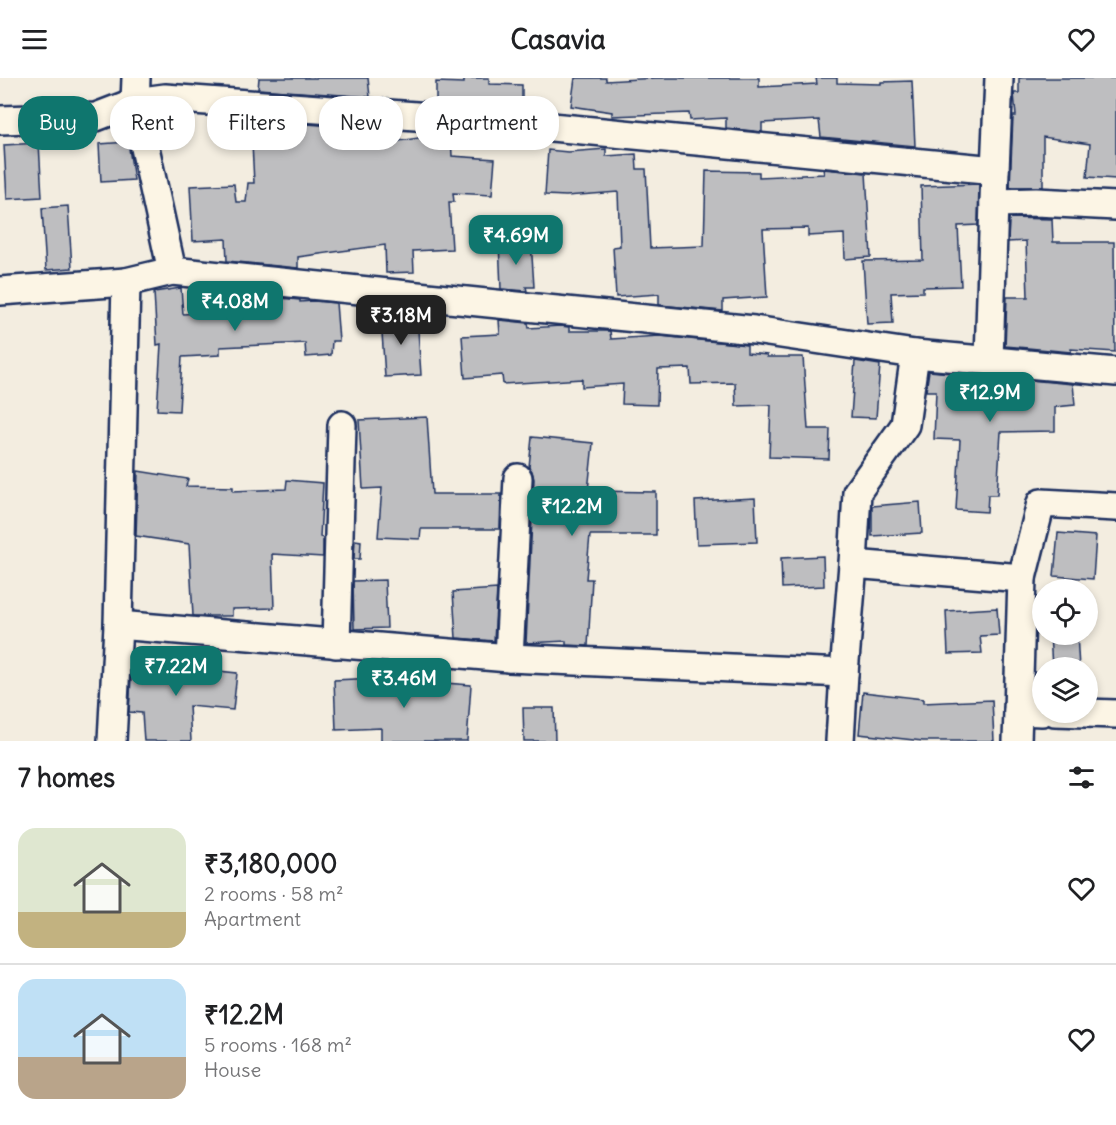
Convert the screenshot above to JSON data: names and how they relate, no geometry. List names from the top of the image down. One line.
{"page":{"header":"Casavia","chip":["Buy","Rent","Filters","New","Apartment"],"price":["₹4.69M","₹4.08M","₹3.18M","₹12.9M","₹12.2M","₹7.22M","₹3.46M"],"heading":"7 homes","list":[{"name":"₹3,180,000","note":"2 rooms · 58 m² · Apartment"},{"name":"₹12.2M","note":"5 rooms · 168 m² · House"}]}}
